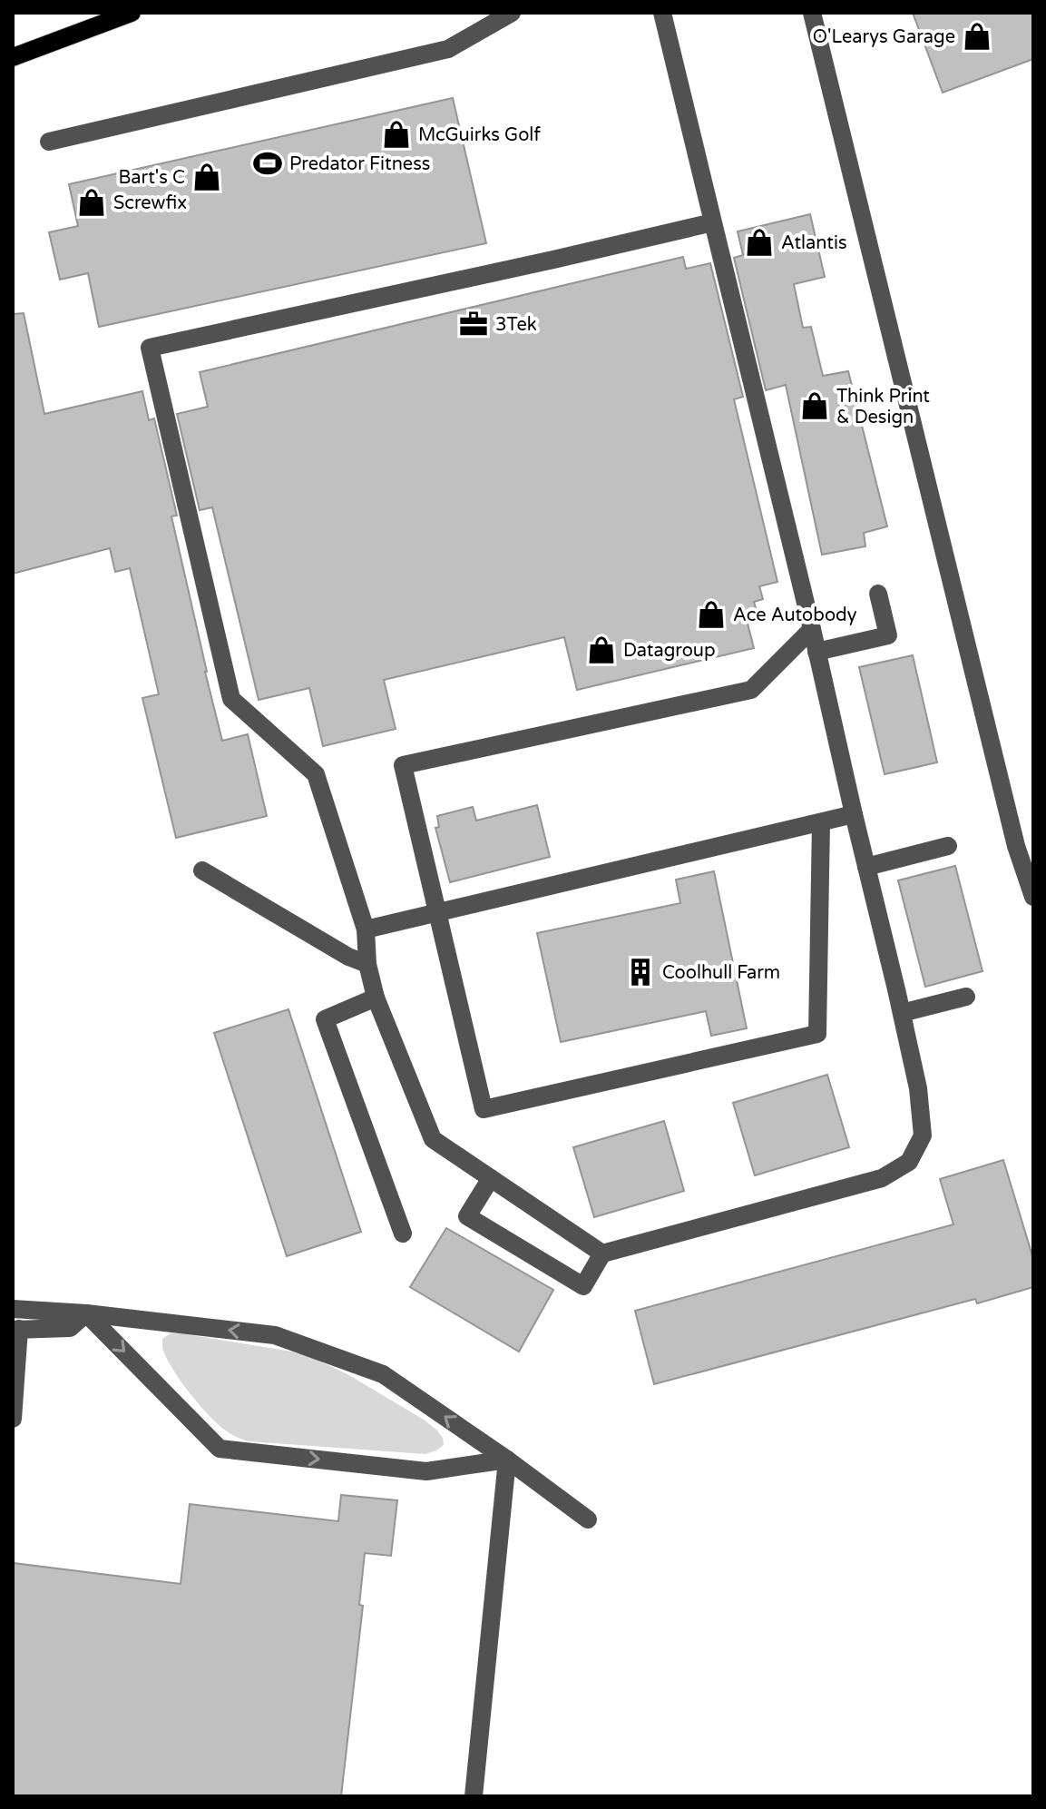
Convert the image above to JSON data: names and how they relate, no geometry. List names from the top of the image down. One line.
{"places":{"shop":["O'Learys Garage","McGuirks Golf","Bart's C","Screwfix","Atlantis","Think Print & Design","Ace Autobody","Datagroup"],"sports":["Predator Fitness"],"office":["3Tek"],"building":["Coolhull Farm"]}}
